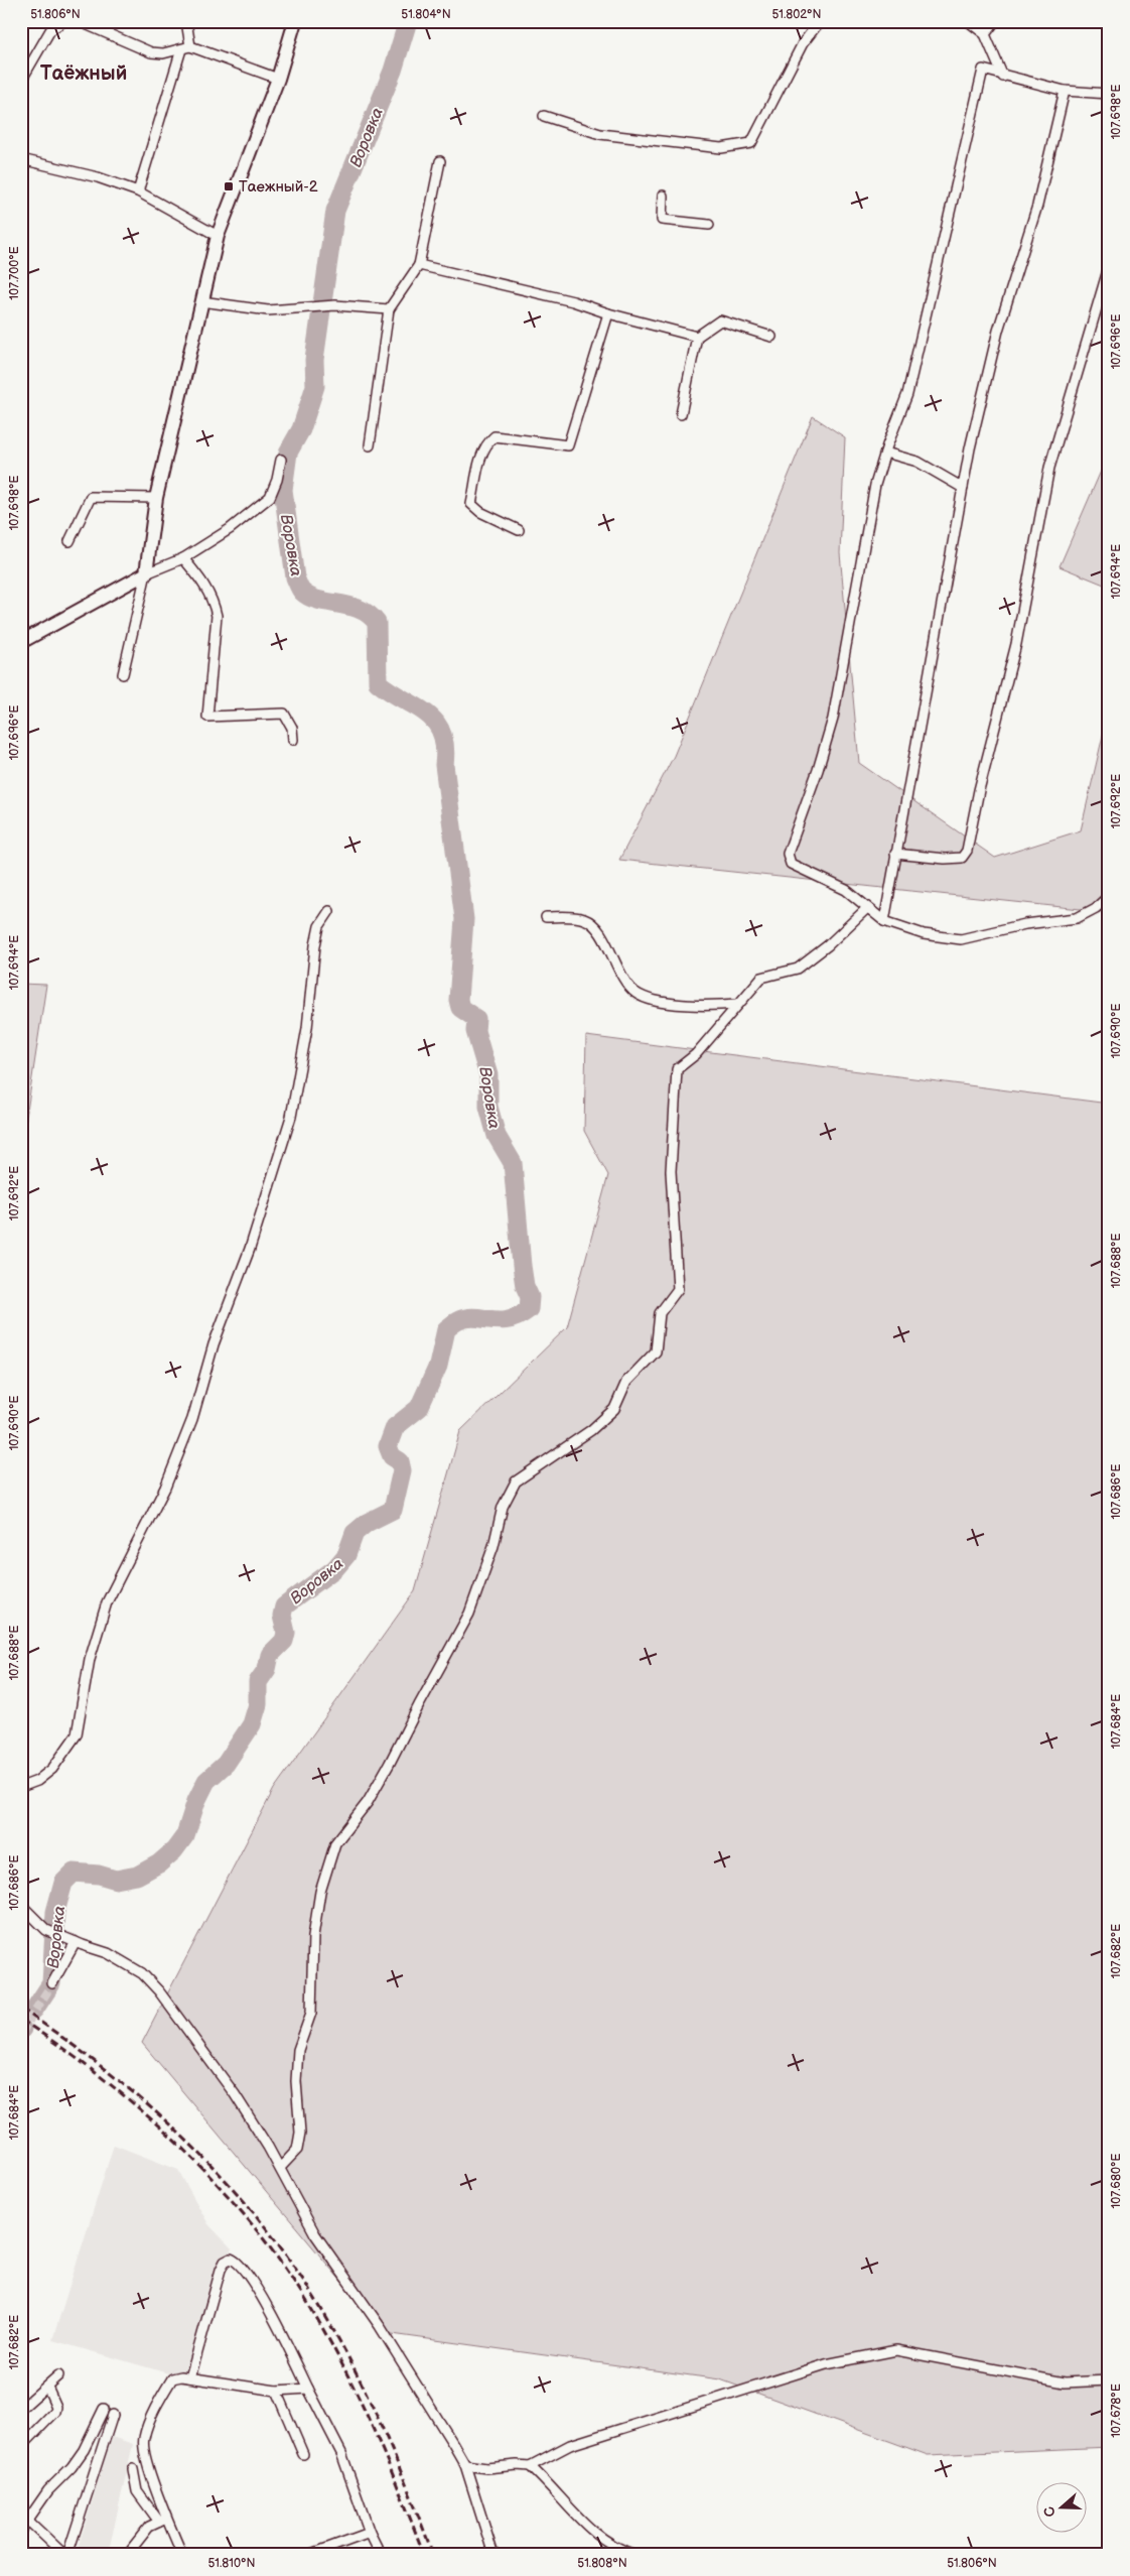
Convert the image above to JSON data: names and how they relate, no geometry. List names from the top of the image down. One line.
{"districts":["Таёжный"],"water":["Воровка"],"places":{"transit":["Таежный-2"]},"north":"left","coordinates":["51.806°N","51.804°N","51.802°N","107.698°E","107.700°E","107.696°E","107.694°E","107.692°E","107.690°E","107.688°E","107.686°E","107.684°E","107.682°E","107.680°E","107.678°E","51.810°N","51.808°N"]}
